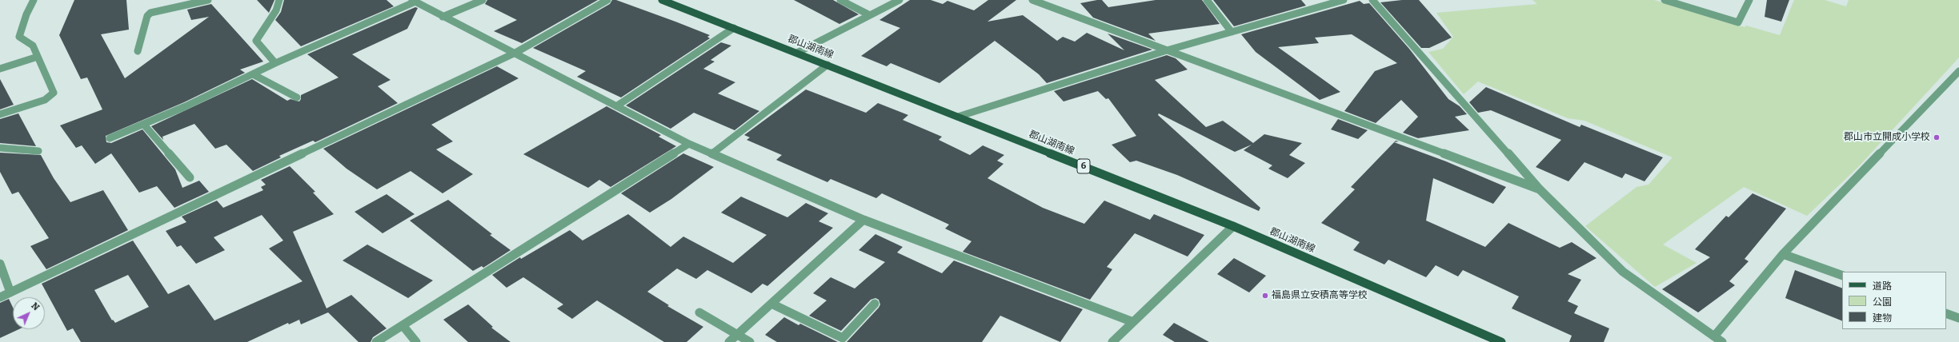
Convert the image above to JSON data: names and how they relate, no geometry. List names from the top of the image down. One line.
{"streets":{"main road":["郡山湖南線","6"]},"places":["郡山市立開成小学校","福島県立安積高等学校"],"legend":["道路","公園","建物"],"north":"top right"}
